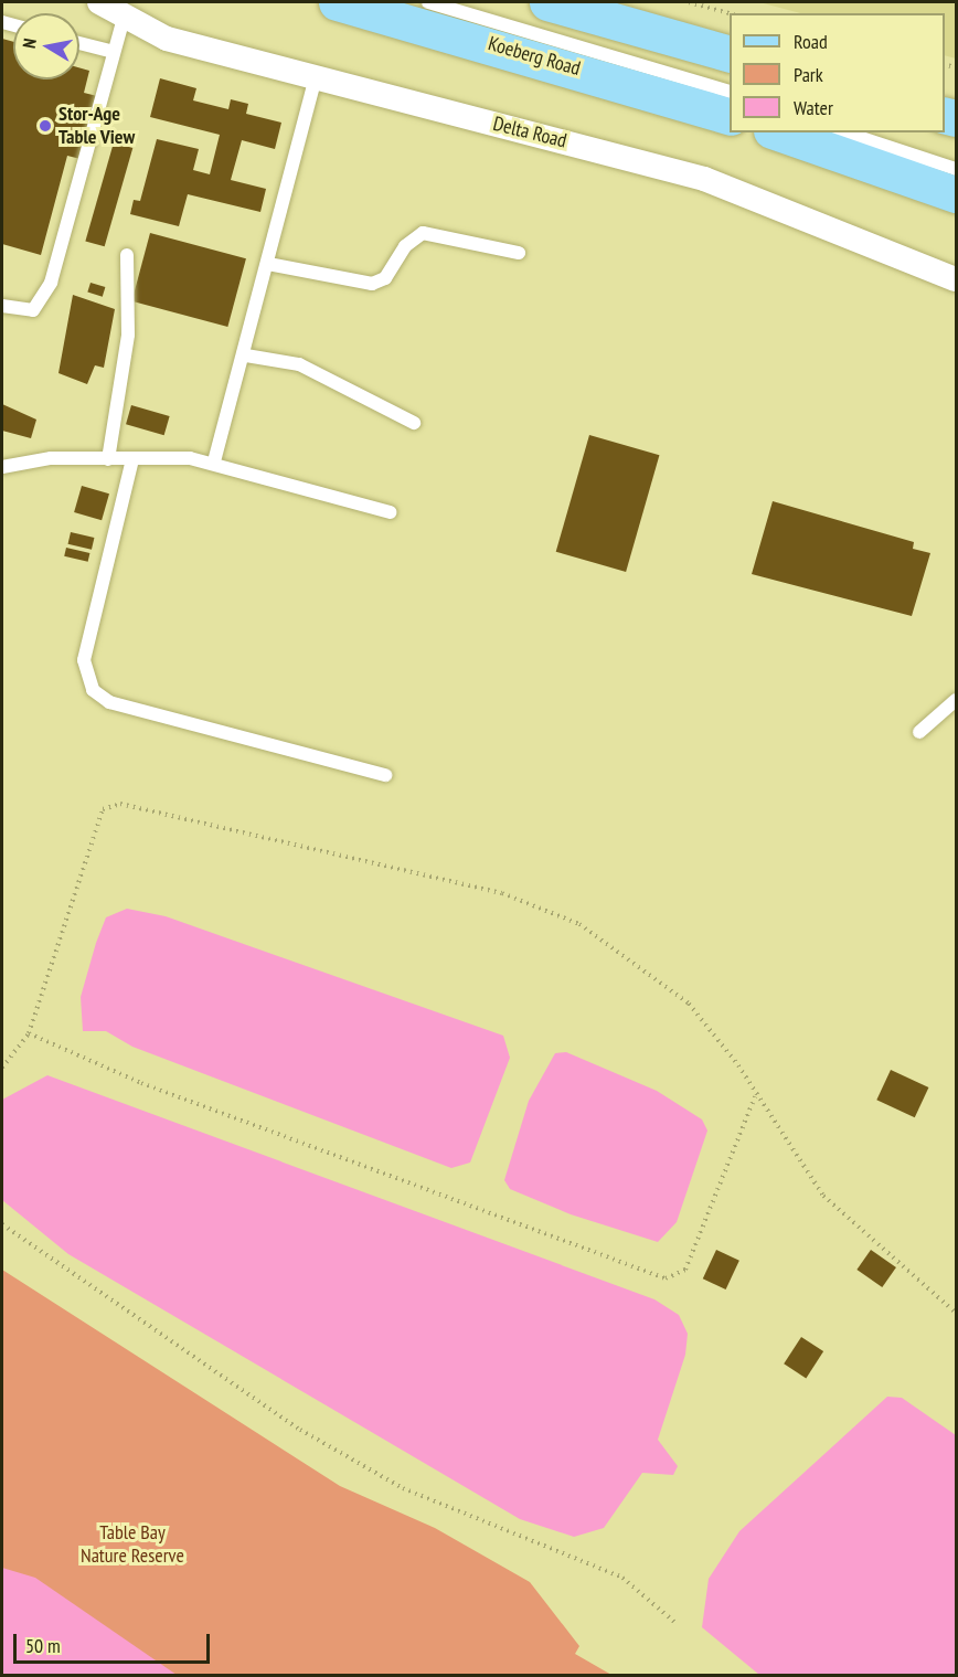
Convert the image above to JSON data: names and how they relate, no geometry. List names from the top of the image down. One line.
{"streets":{"main road":["Koeberg Road"],"street":["Delta Road"]},"parks":["Table Bay Nature Reserve"],"places":["Stor-Age Table View"],"legend":["Road","Park","Water"],"scale_bar":"50 m","north":"left"}
